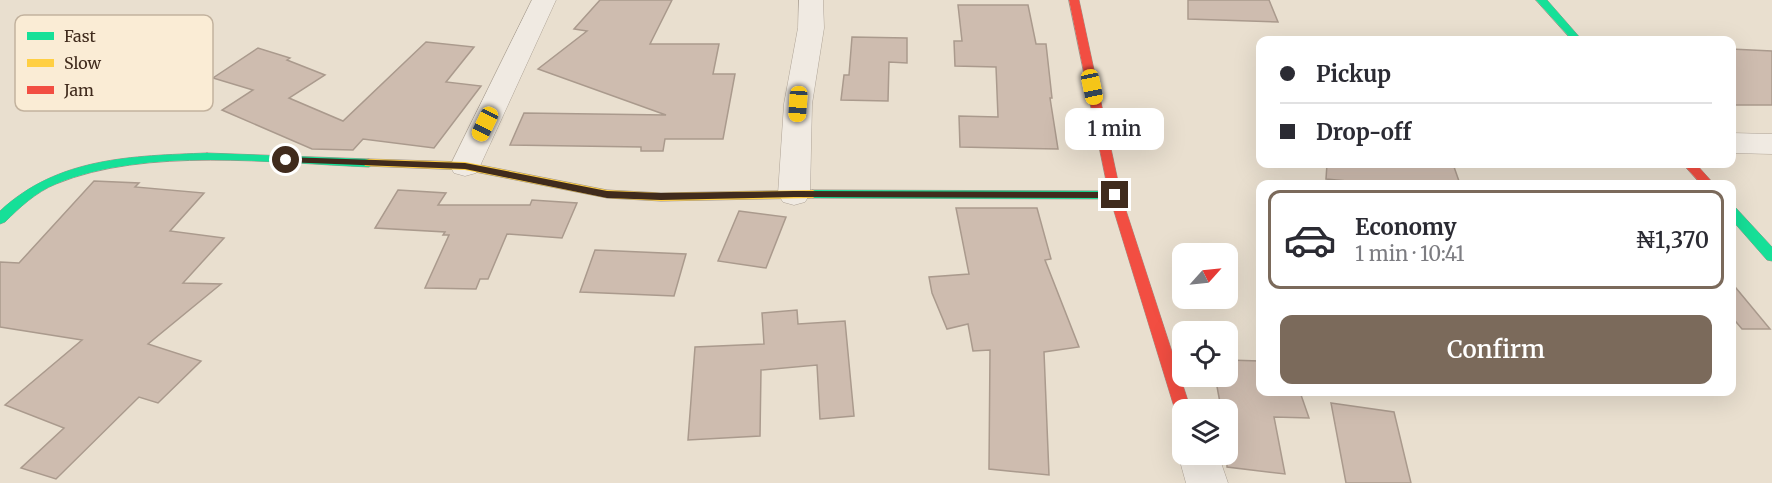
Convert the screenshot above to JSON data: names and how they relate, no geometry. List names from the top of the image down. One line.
{"legend":["Fast","Slow","Jam"],"north":"top right","page":{"banner":["Pickup","Drop-off"],"bubble":"1 min","list":[{"name":"Economy","note":"1 min · 10:41","value":"₦1,370"}],"buttons":"Confirm"}}
